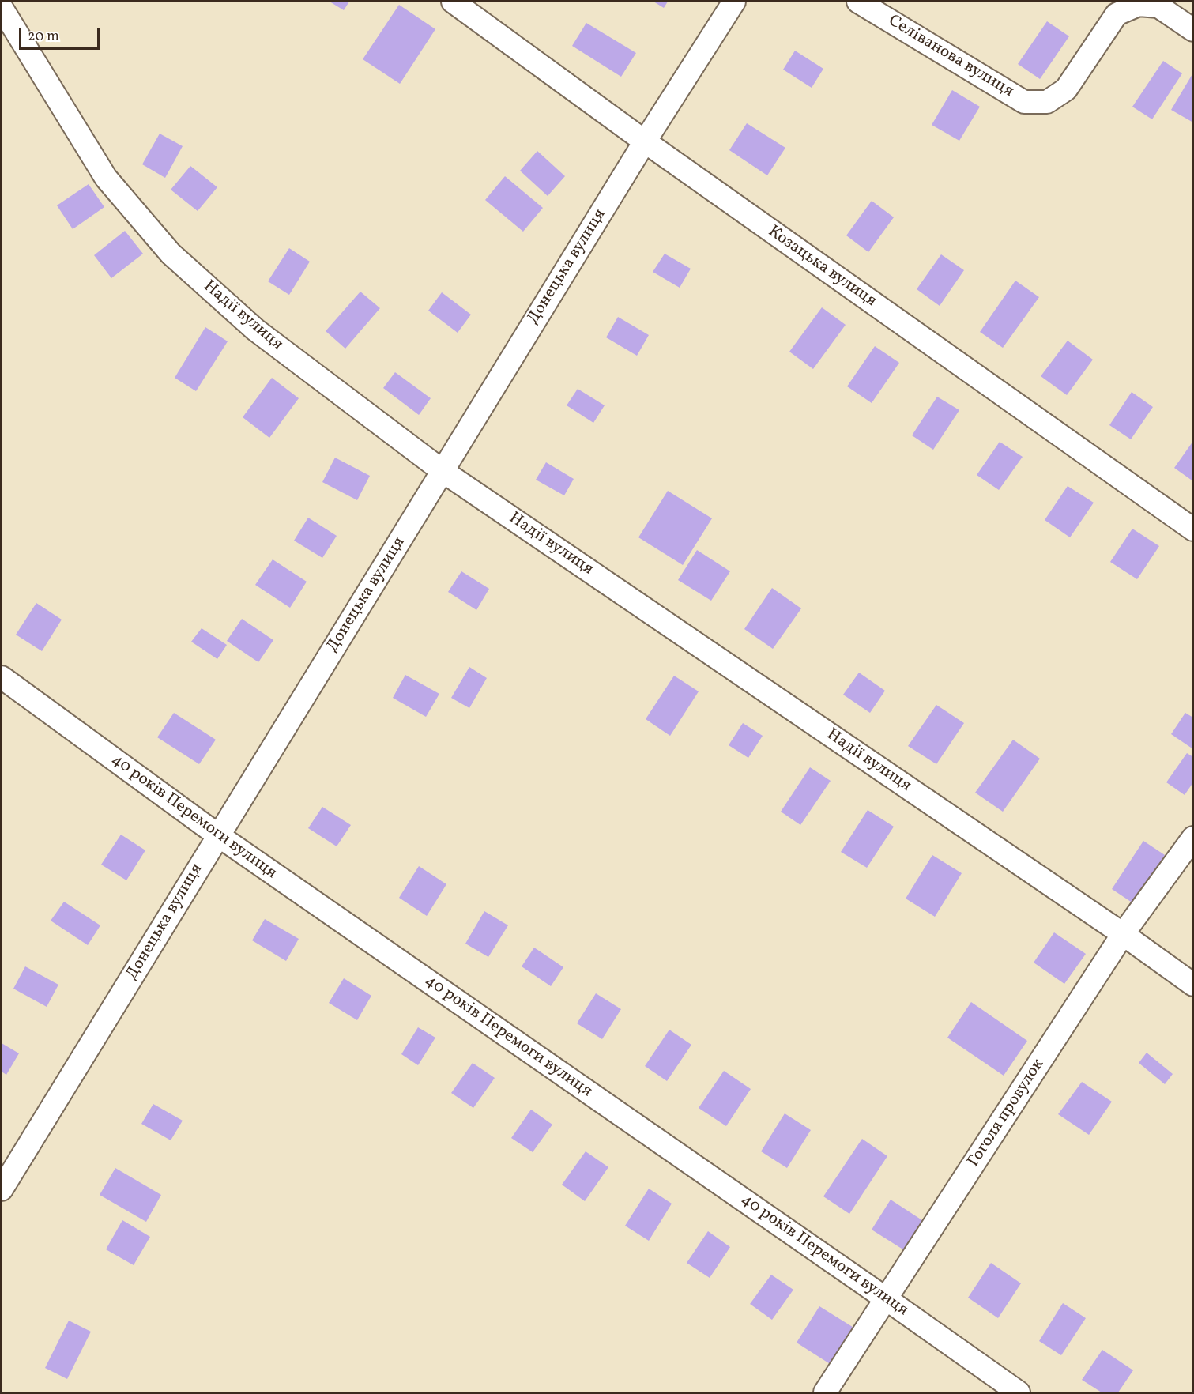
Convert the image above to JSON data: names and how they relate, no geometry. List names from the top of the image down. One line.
{"streets":{"street":["Селіванова вулиця","Донецька вулиця","Козацька вулиця","Надії вулиця","40 років Перемоги вулиця","Гоголя провулок"]},"crossings":[["Донецька вулиця","Козацька вулиця"],["Донецька вулиця","Надії вулиця"],["Донецька вулиця","40 років Перемоги вулиця"],["Надії вулиця","Гоголя провулок"],["40 років Перемоги вулиця","Гоголя провулок"]],"scale_bar":"20 m"}
